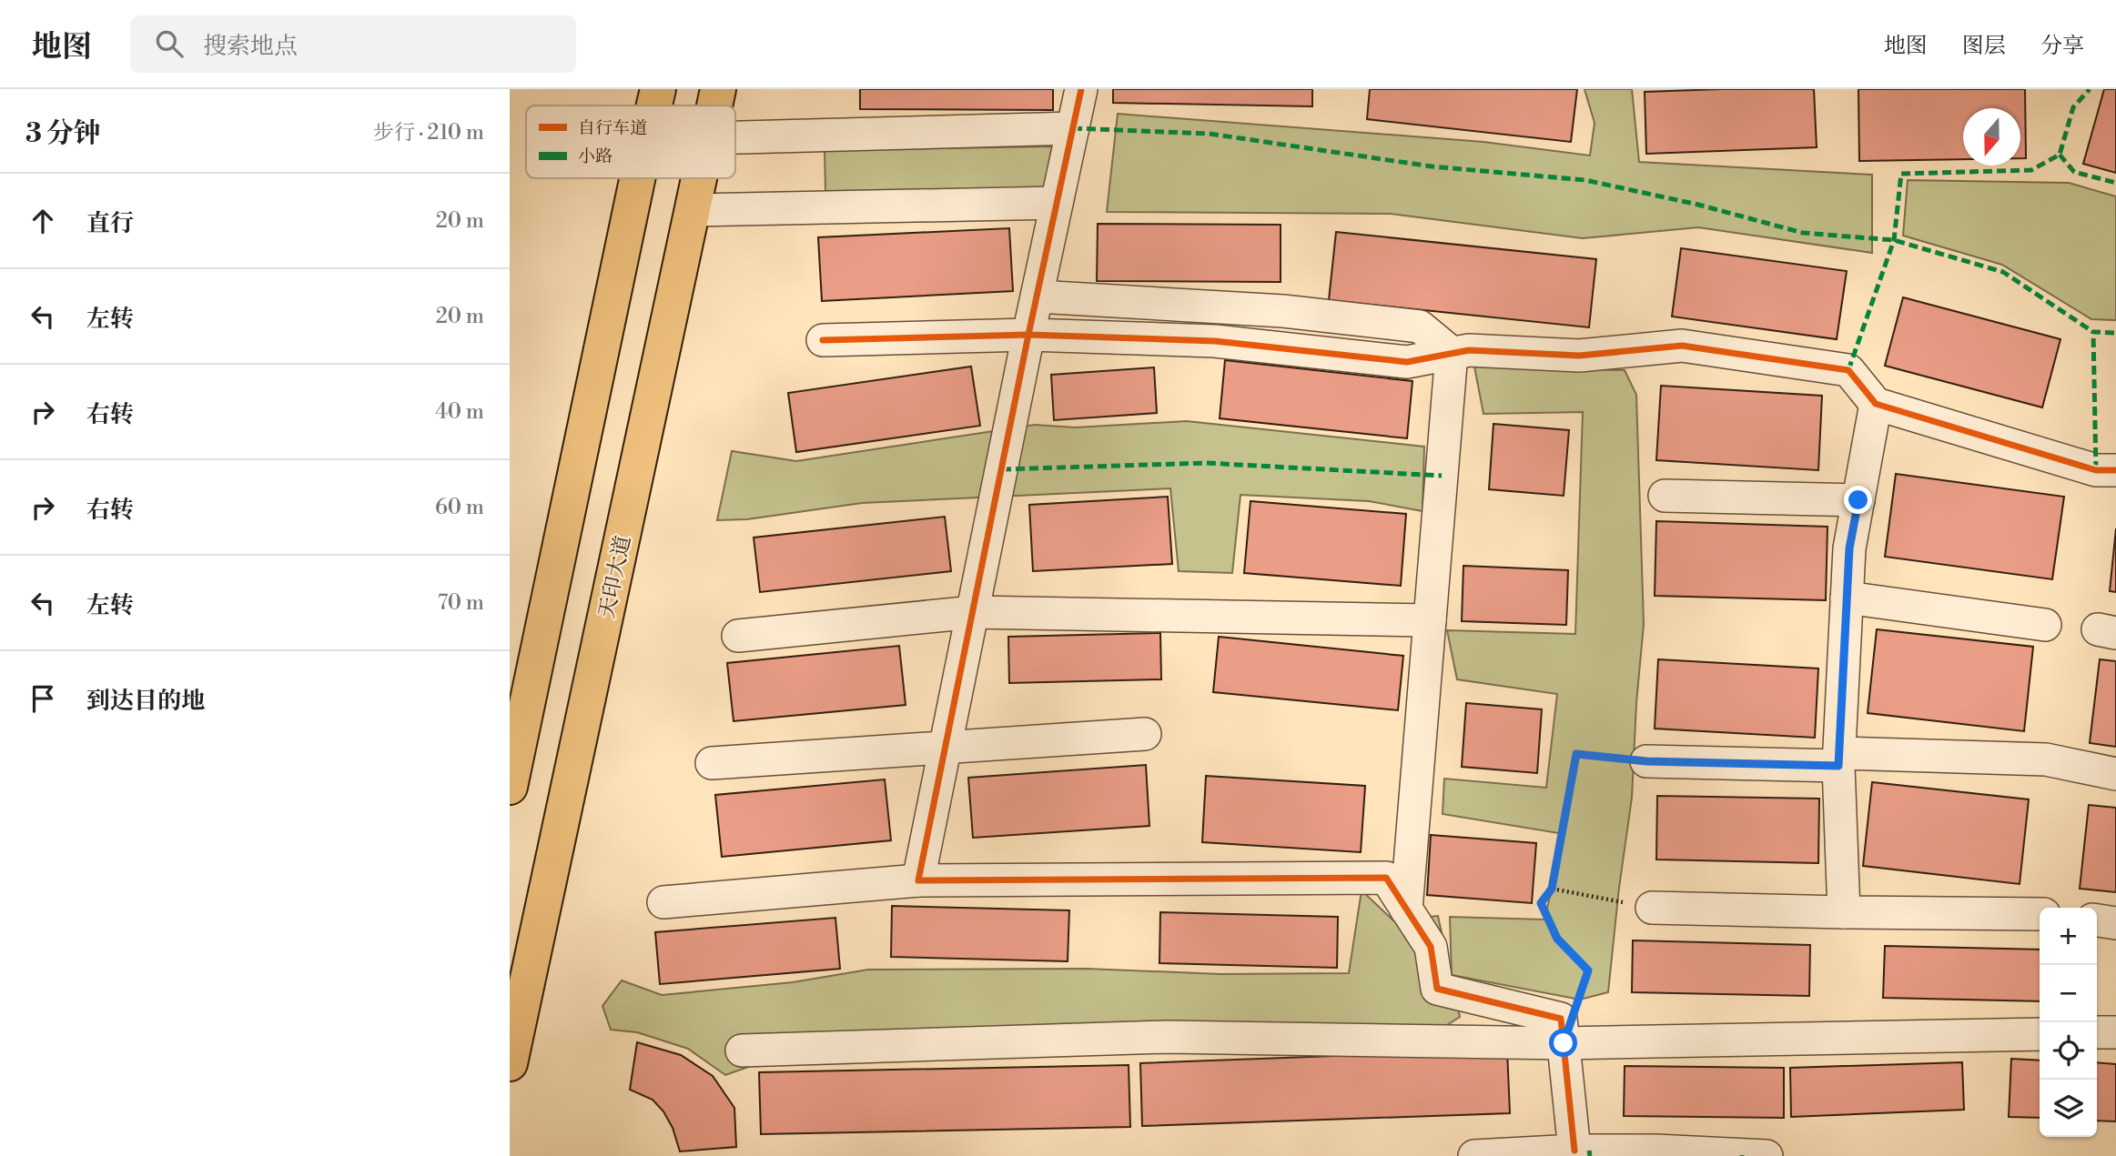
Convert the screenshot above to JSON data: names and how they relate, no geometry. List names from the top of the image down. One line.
{"streets":{"main road":["天印大道"]},"legend":["自行车道","小路"],"north":"bottom","page":{"header":"地图","search":"搜索地点","nav":["地图","图层","分享"],"heading":["3 分钟","步行 · 210 m"],"list":[["直行","20 m"],["左转","20 m"],["右转","40 m"],["右转","60 m"],["左转","70 m"],"到达目的地"],"map_buttons":["+","−"]}}
